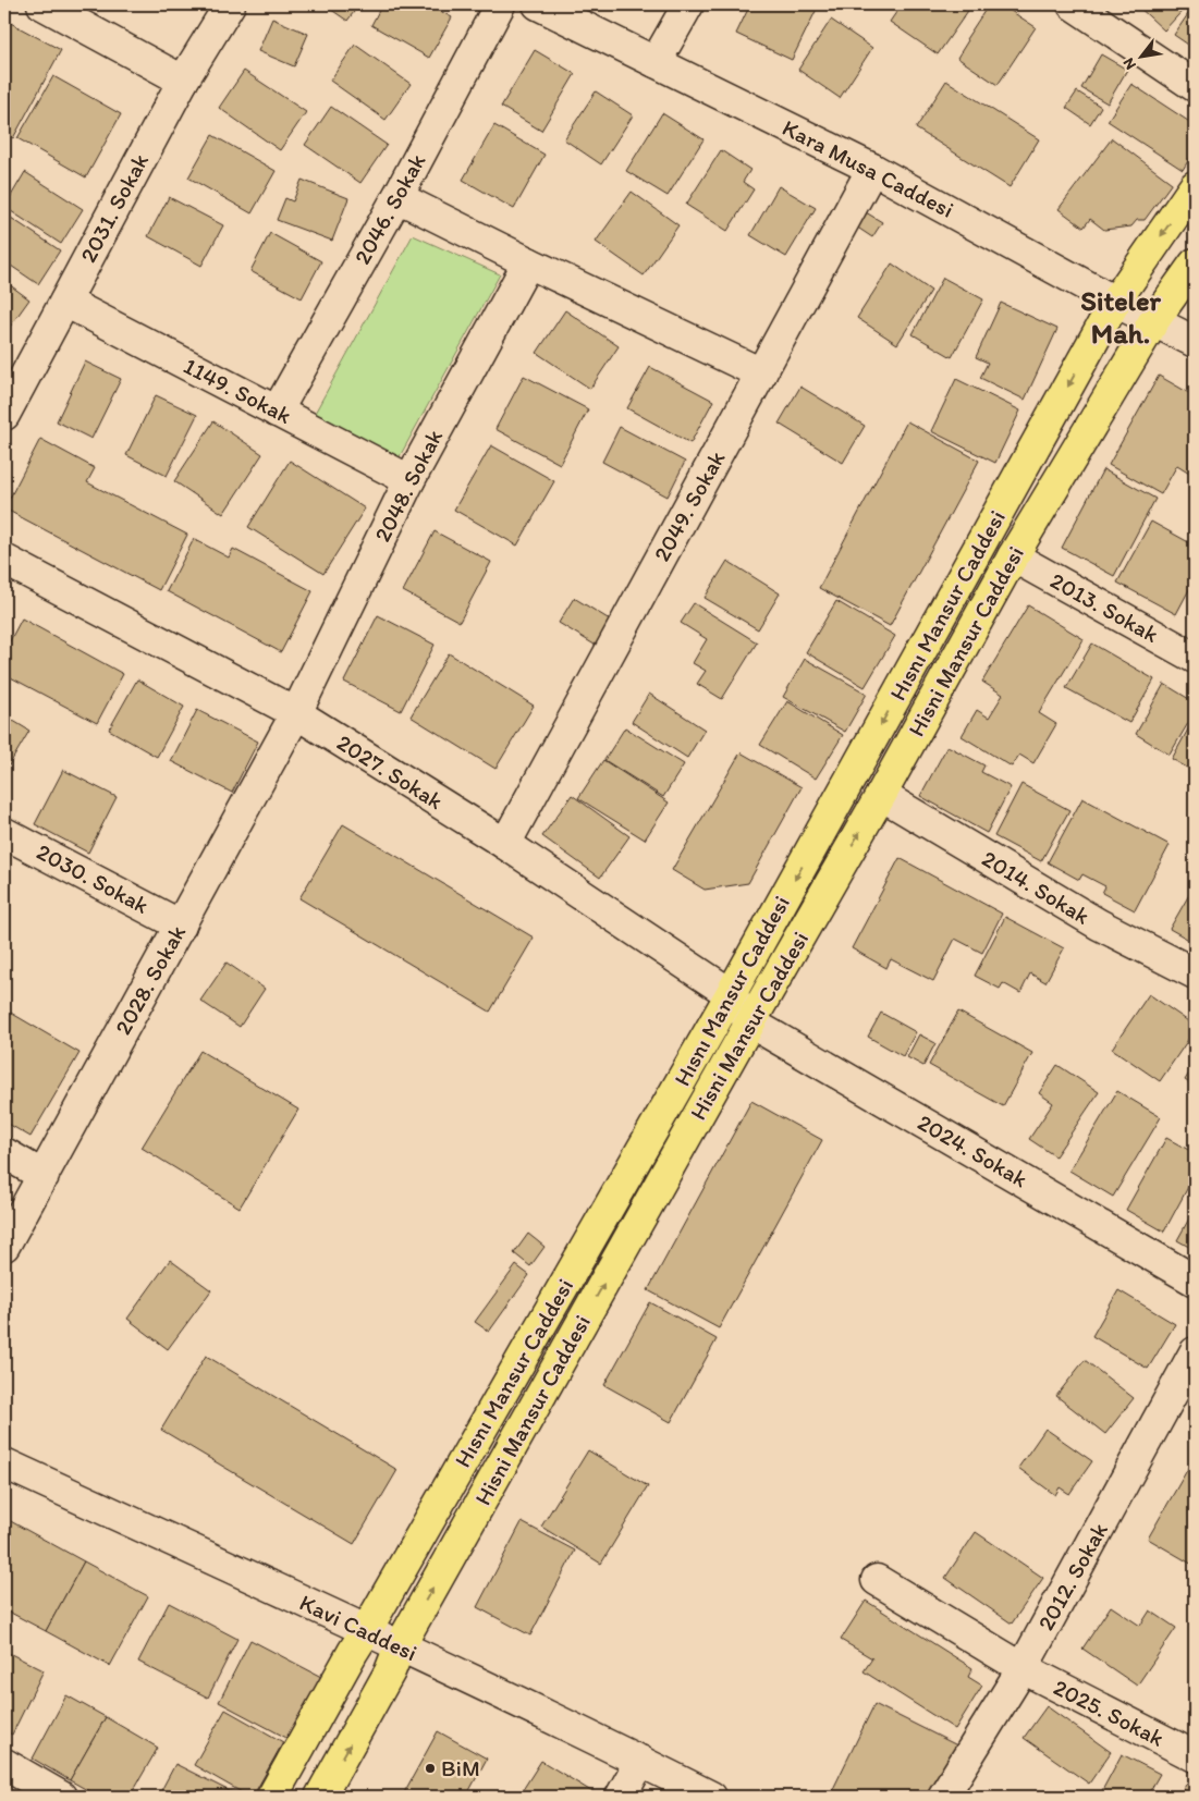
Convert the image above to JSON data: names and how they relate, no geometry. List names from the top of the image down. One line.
{"streets":{"main road":["Hısnı Mansur Caddesi","Hisni Mansur Caddesi"],"street":["Kara Musa Caddesi","2031. Sokak","2046. Sokak","1149. Sokak","2048. Sokak","2049. Sokak","2013. Sokak","2027. Sokak","2030. Sokak","2014. Sokak","2028. Sokak","2024. Sokak","2012. Sokak","Kavi Caddesi","2025. Sokak"]},"crossings":[["Kara Musa Caddesi","2049. Sokak"],["Kara Musa Caddesi","Hısnı Mansur Caddesi"],["Kara Musa Caddesi","Hisni Mansur Caddesi"],["2031. Sokak","1149. Sokak"],["2046. Sokak","1149. Sokak"],["1149. Sokak","2048. Sokak"],["2048. Sokak","2027. Sokak"],["2048. Sokak","2028. Sokak"],["2049. Sokak","2027. Sokak"],["Hısnı Mansur Caddesi","2027. Sokak"],["Hısnı Mansur Caddesi","Kavi Caddesi"],["2013. Sokak","Hisni Mansur Caddesi"],["Hisni Mansur Caddesi","2027. Sokak"],["Hisni Mansur Caddesi","2014. Sokak"],["Hisni Mansur Caddesi","2024. Sokak"],["Hisni Mansur Caddesi","Kavi Caddesi"],["2027. Sokak","2028. Sokak"],["2027. Sokak","2024. Sokak"],["2030. Sokak","2028. Sokak"],["2012. Sokak","2025. Sokak"]],"one_way":["Hısnı Mansur Caddesi","Hisni Mansur Caddesi"],"districts":["Siteler Mah."],"places":["BiM"],"north":"bottom left"}
